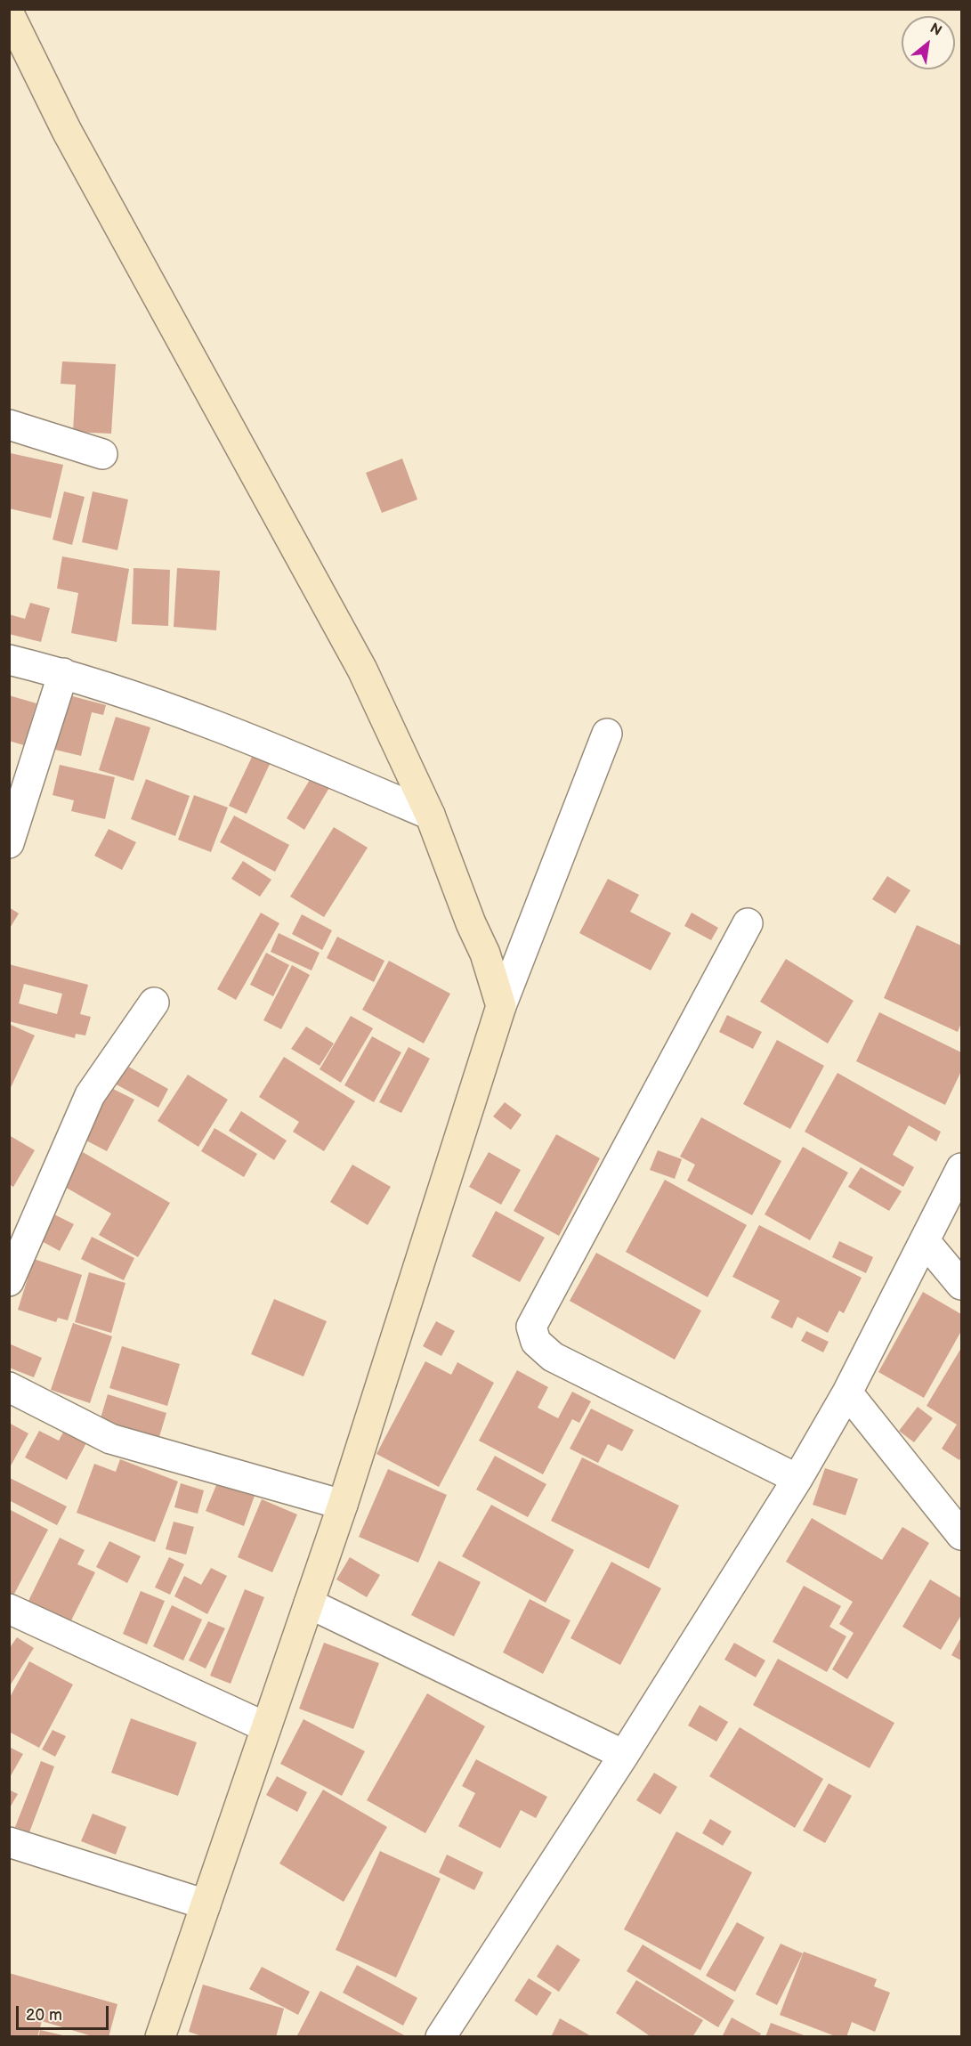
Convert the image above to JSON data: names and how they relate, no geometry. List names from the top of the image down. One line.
{"scale_bar":"20 m","north":"top right"}
